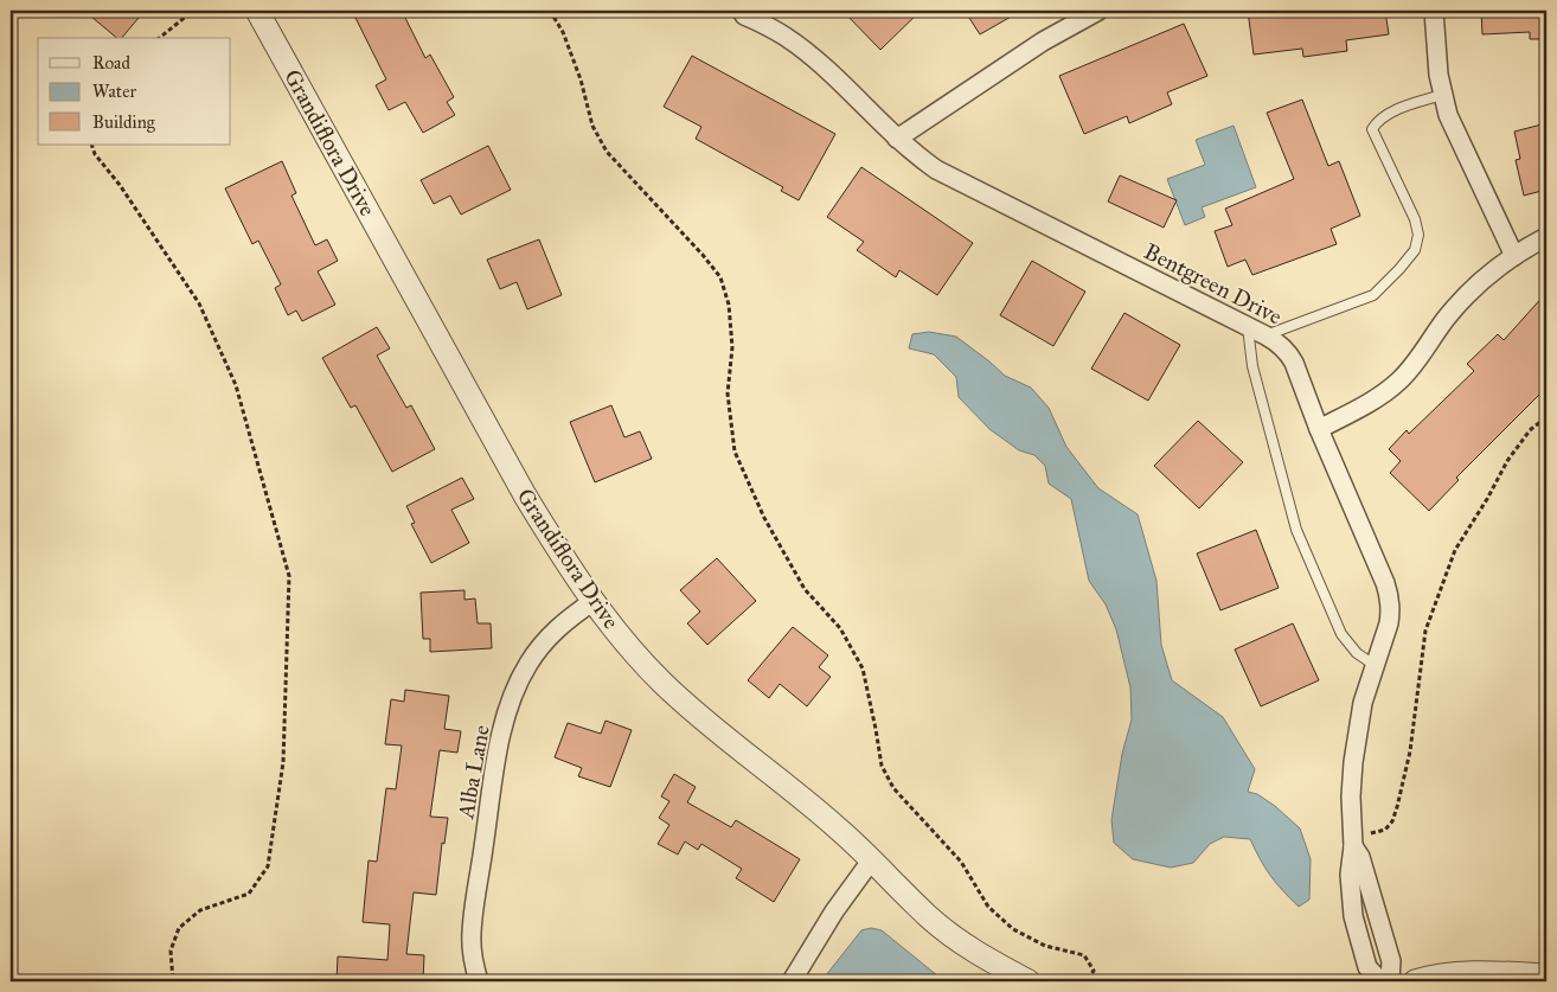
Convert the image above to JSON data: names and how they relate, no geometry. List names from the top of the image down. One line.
{"streets":{"street":["Grandiflora Drive","Bentgreen Drive","Alba Lane"]},"crossings":[["Grandiflora Drive","Alba Lane"]],"legend":["Road","Water","Building"]}
